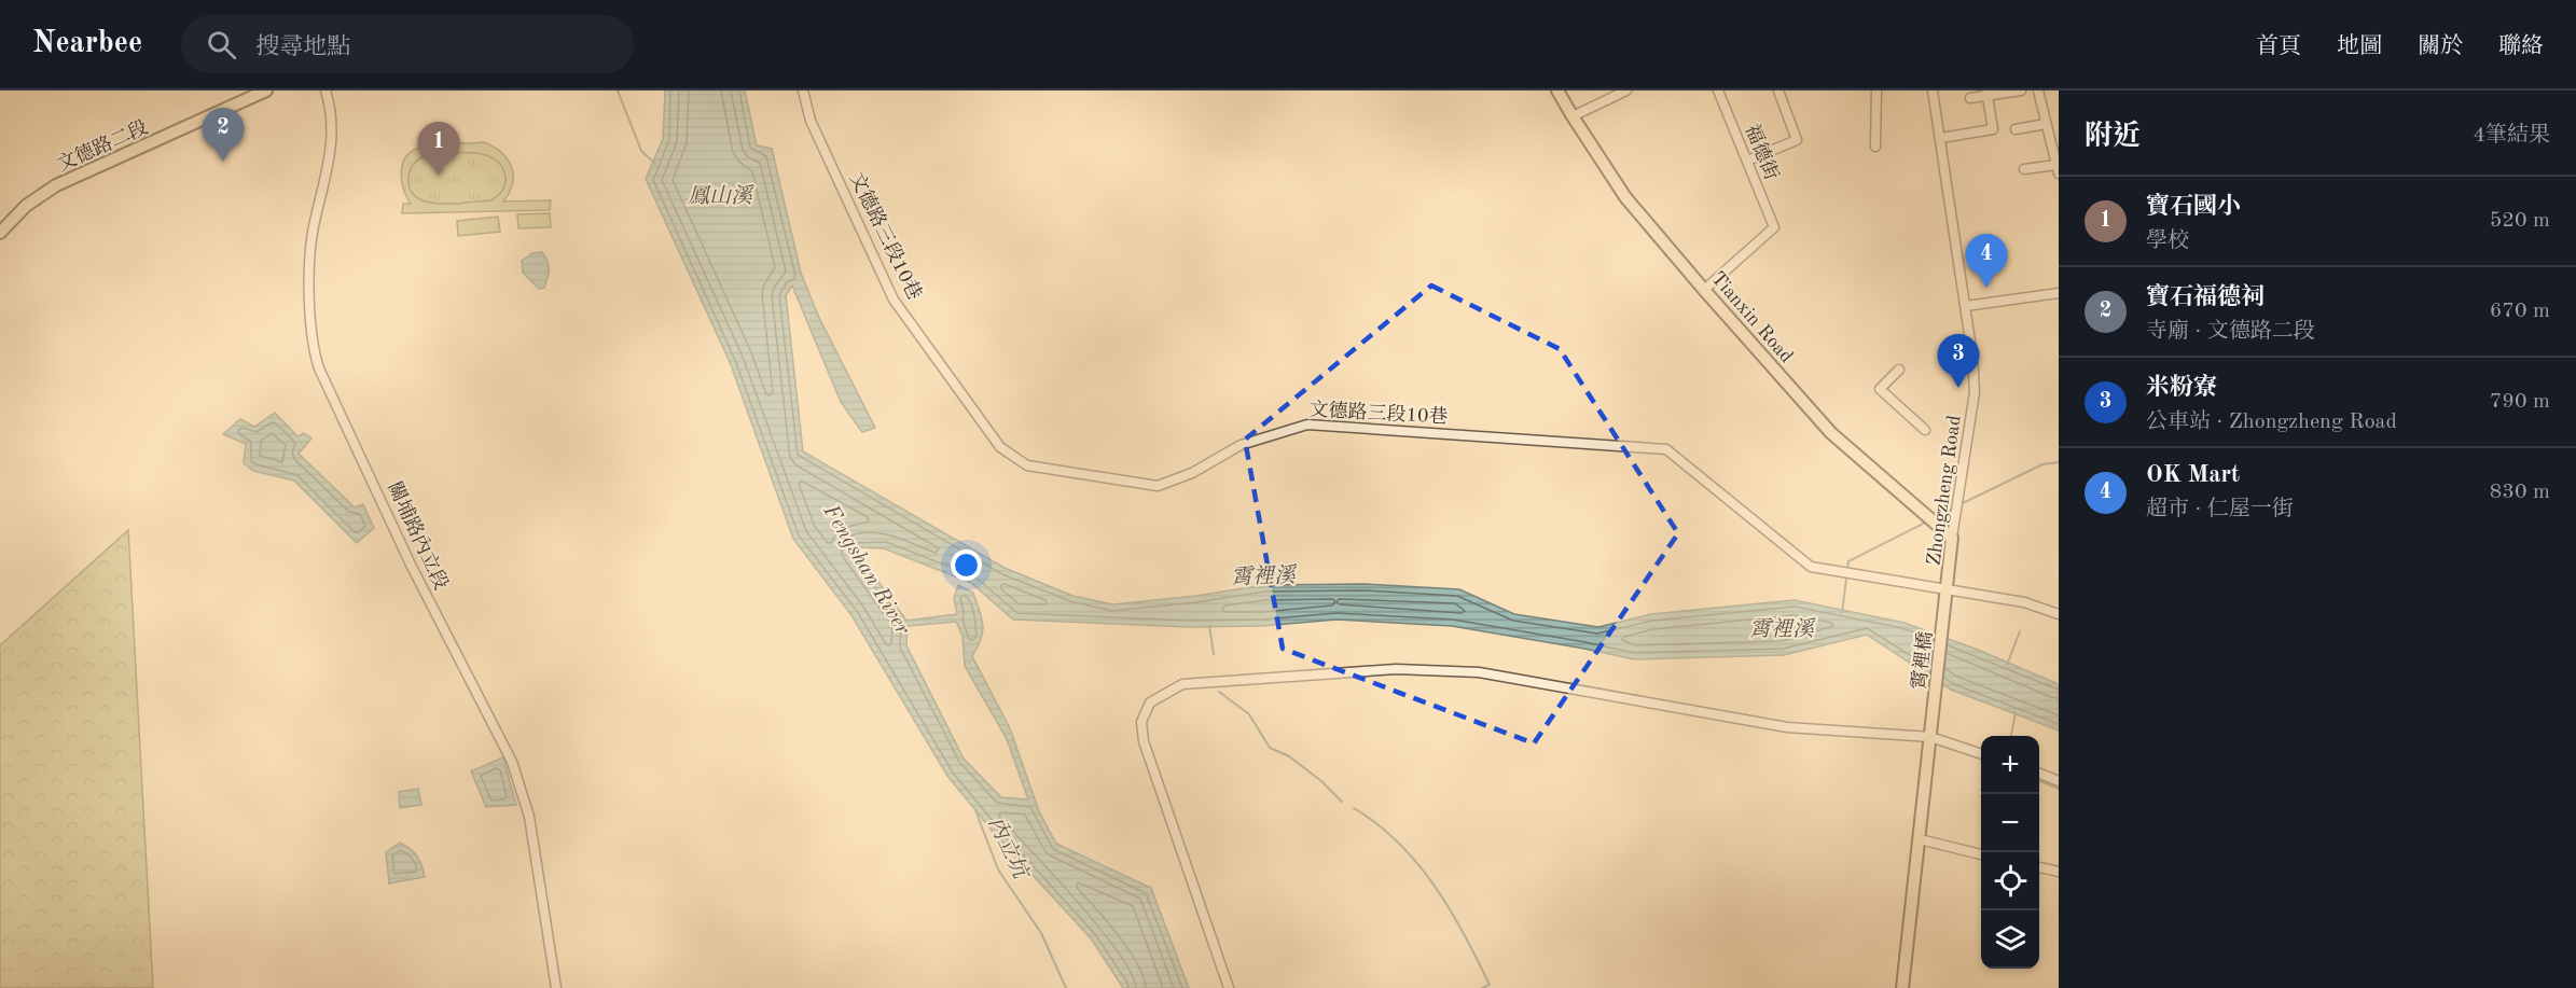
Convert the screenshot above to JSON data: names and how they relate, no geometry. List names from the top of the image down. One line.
{"streets":{"main road":["文德路二段","Tianxin Road","Zhongzheng Road","霄裡橋"],"street":["福德街","文德路三段10巷","關埔路內立段"]},"crossings":[["福德街","Tianxin Road"],["文德路三段10巷","Zhongzheng Road"],["文德路三段10巷","霄裡橋"],["Tianxin Road","Zhongzheng Road"],["Zhongzheng Road","霄裡橋"]],"water":["鳳山溪","Fengshan River","霄裡溪","內立坑"],"page":{"header":"Nearbee","search":"搜尋地點","nav":["首頁","地圖","關於","聯絡"],"heading":["附近","4筆結果"],"pins":["2","1","4","3"],"list":[{"mark":"1","name":"寶石國小","note":"學校","value":"520 m"},{"mark":"2","name":"寶石福德祠","note":"寺廟 · 文德路二段","value":"670 m"},{"mark":"3","name":"米粉寮","note":"公車站 · Zhongzheng Road","value":"790 m"},{"mark":"4","name":"OK Mart","note":"超市 · 仁屋一街","value":"830 m"}],"map_buttons":["+","−"]}}
